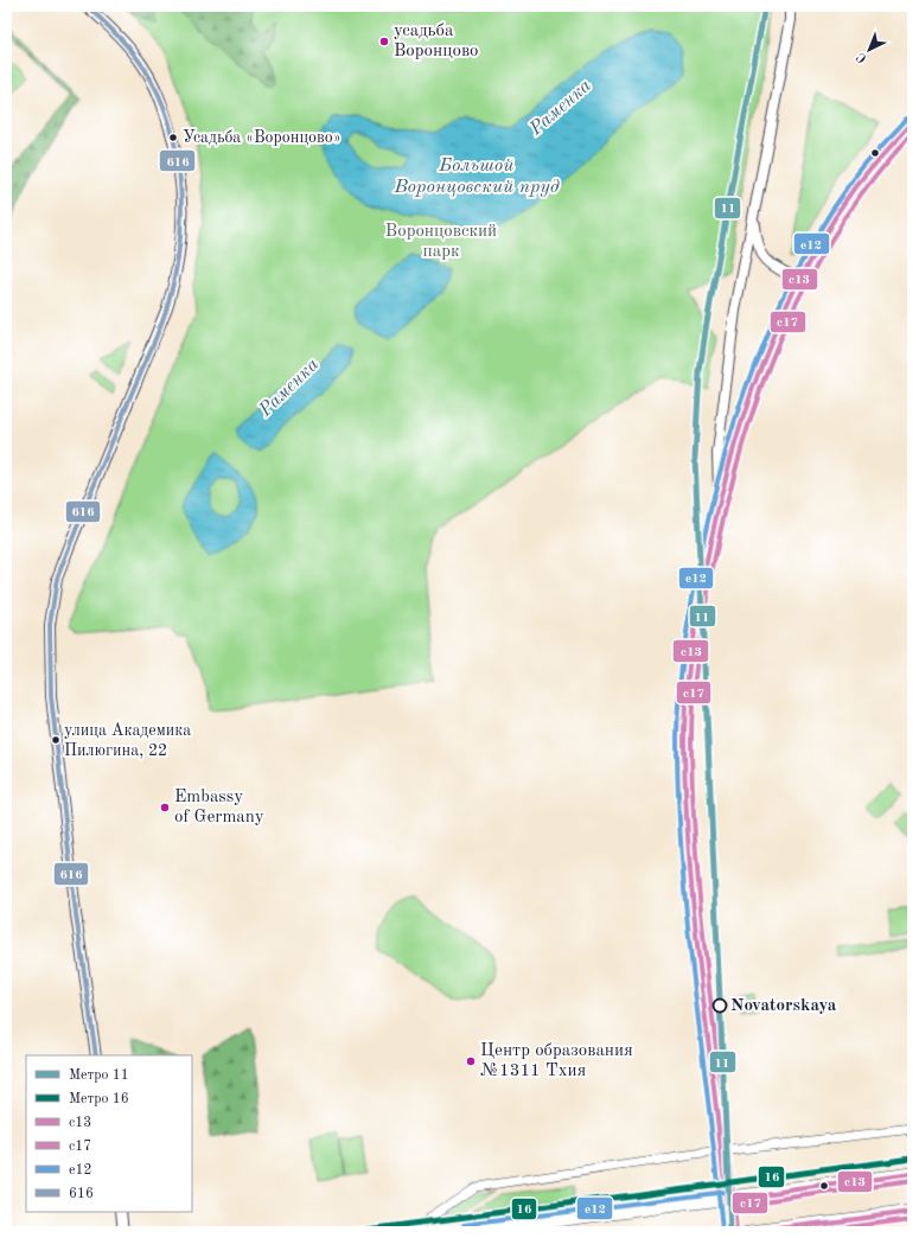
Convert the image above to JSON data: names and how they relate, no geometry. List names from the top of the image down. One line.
{"water":["Раменка","Большой Воронцовский пруд"],"parks":["Воронцовский парк"],"places":["усадьба Воронцово","Усадьба «Воронцово»","улица Академика Пилюгина, 22","Embassy of Germany","Novatorskaya","Центр образования №1311 Тхия"],"lines":["metro line 11","transit line 616","transit line е12","transit line с13","transit line с17","metro line 16"],"legend":["Метро 11","Метро 16","с13","с17","е12","616"],"north":"bottom left"}
